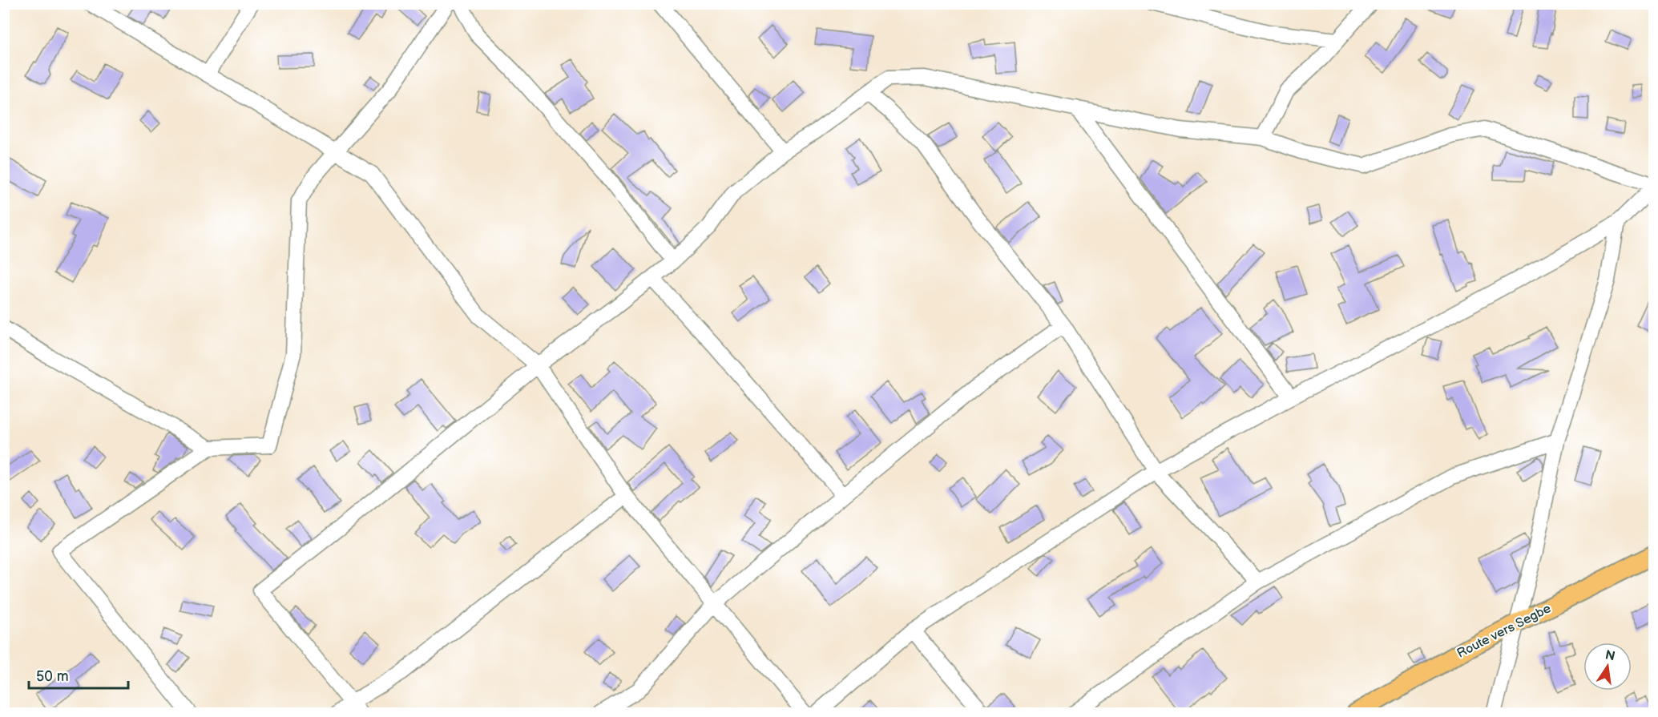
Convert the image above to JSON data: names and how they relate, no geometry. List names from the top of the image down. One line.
{"streets":{"main road":["Route vers Segbe"]},"scale_bar":"50 m","north":"top"}
